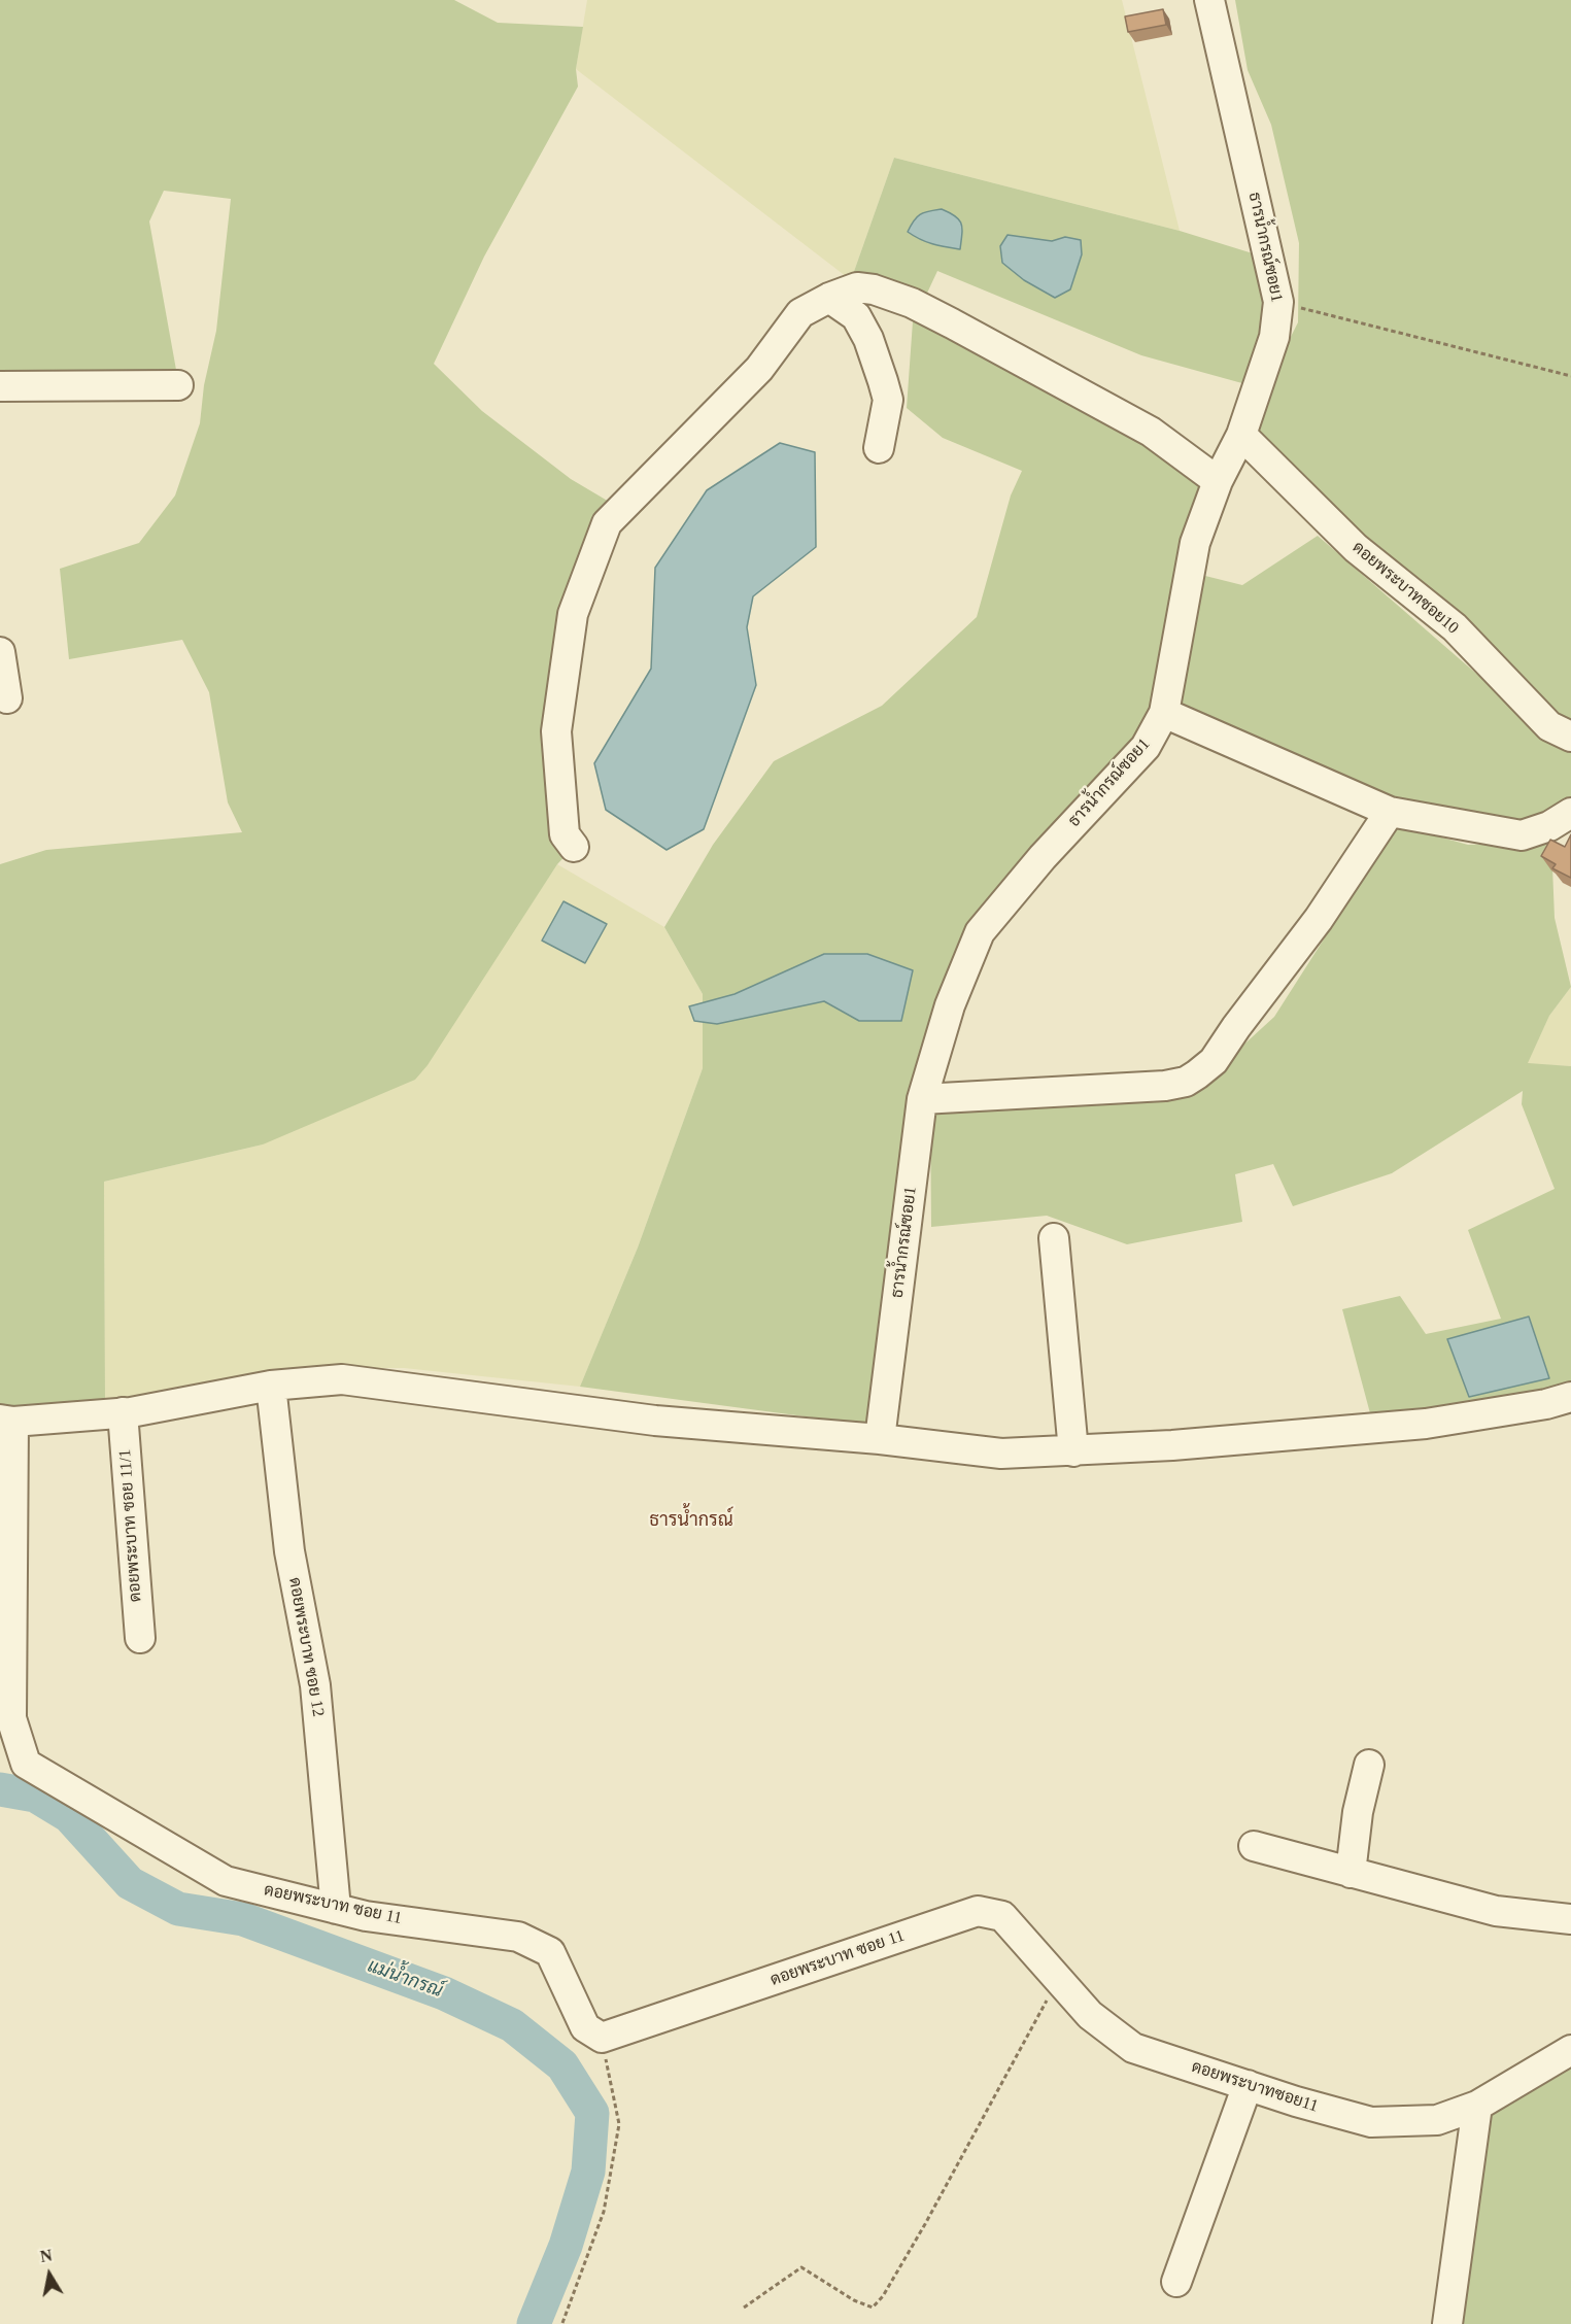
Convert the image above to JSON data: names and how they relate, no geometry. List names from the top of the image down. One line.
{"streets":{"street":["ธารน้ำกรณ์ซอย1","ดอยพระบาทซอย10","ดอยพระบาท ซอย 11/1","ดอยพระบาท ซอย 12","ดอยพระบาท ซอย 11","ดอยพระบาทซอย11"]},"crossings":[["ธารน้ำกรณ์ซอย1","ดอยพระบาทซอย10"],["ดอยพระบาท ซอย 12","ดอยพระบาท ซอย 11"],["ดอยพระบาท ซอย 11","ดอยพระบาทซอย11"]],"districts":["ธารน้ำกรณ์"],"water":["แม่น้ำกรณ์"],"north":"top"}
